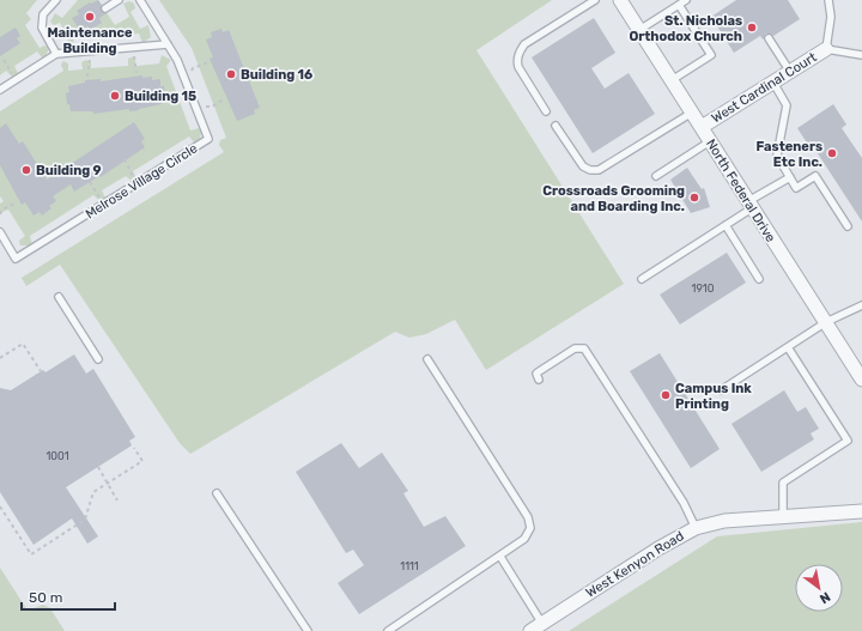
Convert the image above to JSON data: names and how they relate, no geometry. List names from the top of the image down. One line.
{"streets":{"street":["West Cardinal Court","North Federal Drive","West Kenyon Road"],"lane":["Melrose Village Circle"]},"crossings":[["West Cardinal Court","North Federal Drive"]],"places":["Maintenance Building","St. Nicholas Orthodox Church","Building 16","Building 15","Fasteners Etc Inc.","Building 9","Crossroads Grooming and Boarding Inc.","Campus Ink Printing"],"house_numbers":["1910","1001","1111"],"scale_bar":"50 m","north":"bottom right"}
